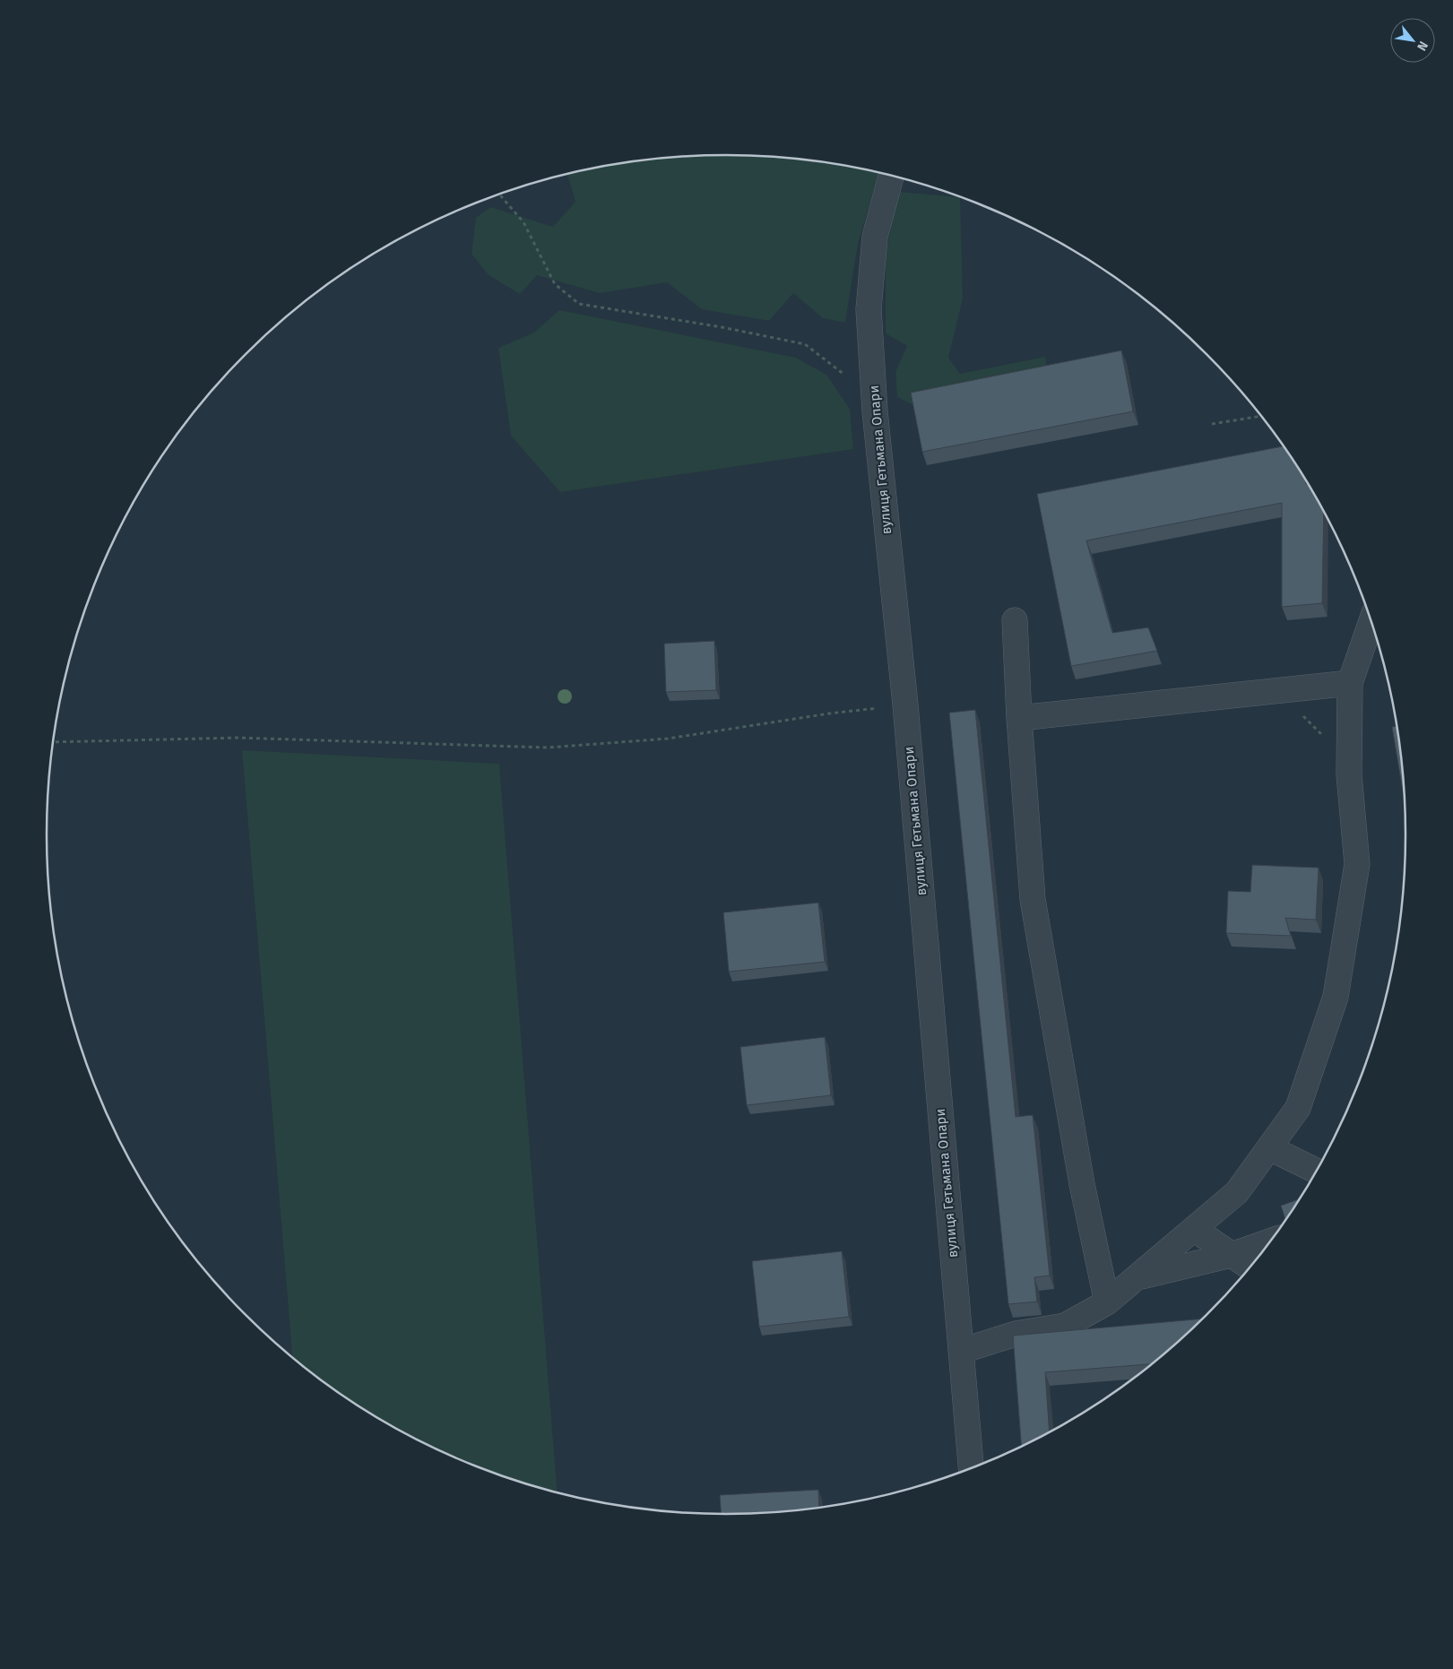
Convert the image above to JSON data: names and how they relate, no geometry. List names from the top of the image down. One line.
{"streets":{"street":["вулиця Гетьмана Опари"]},"north":"bottom right"}
